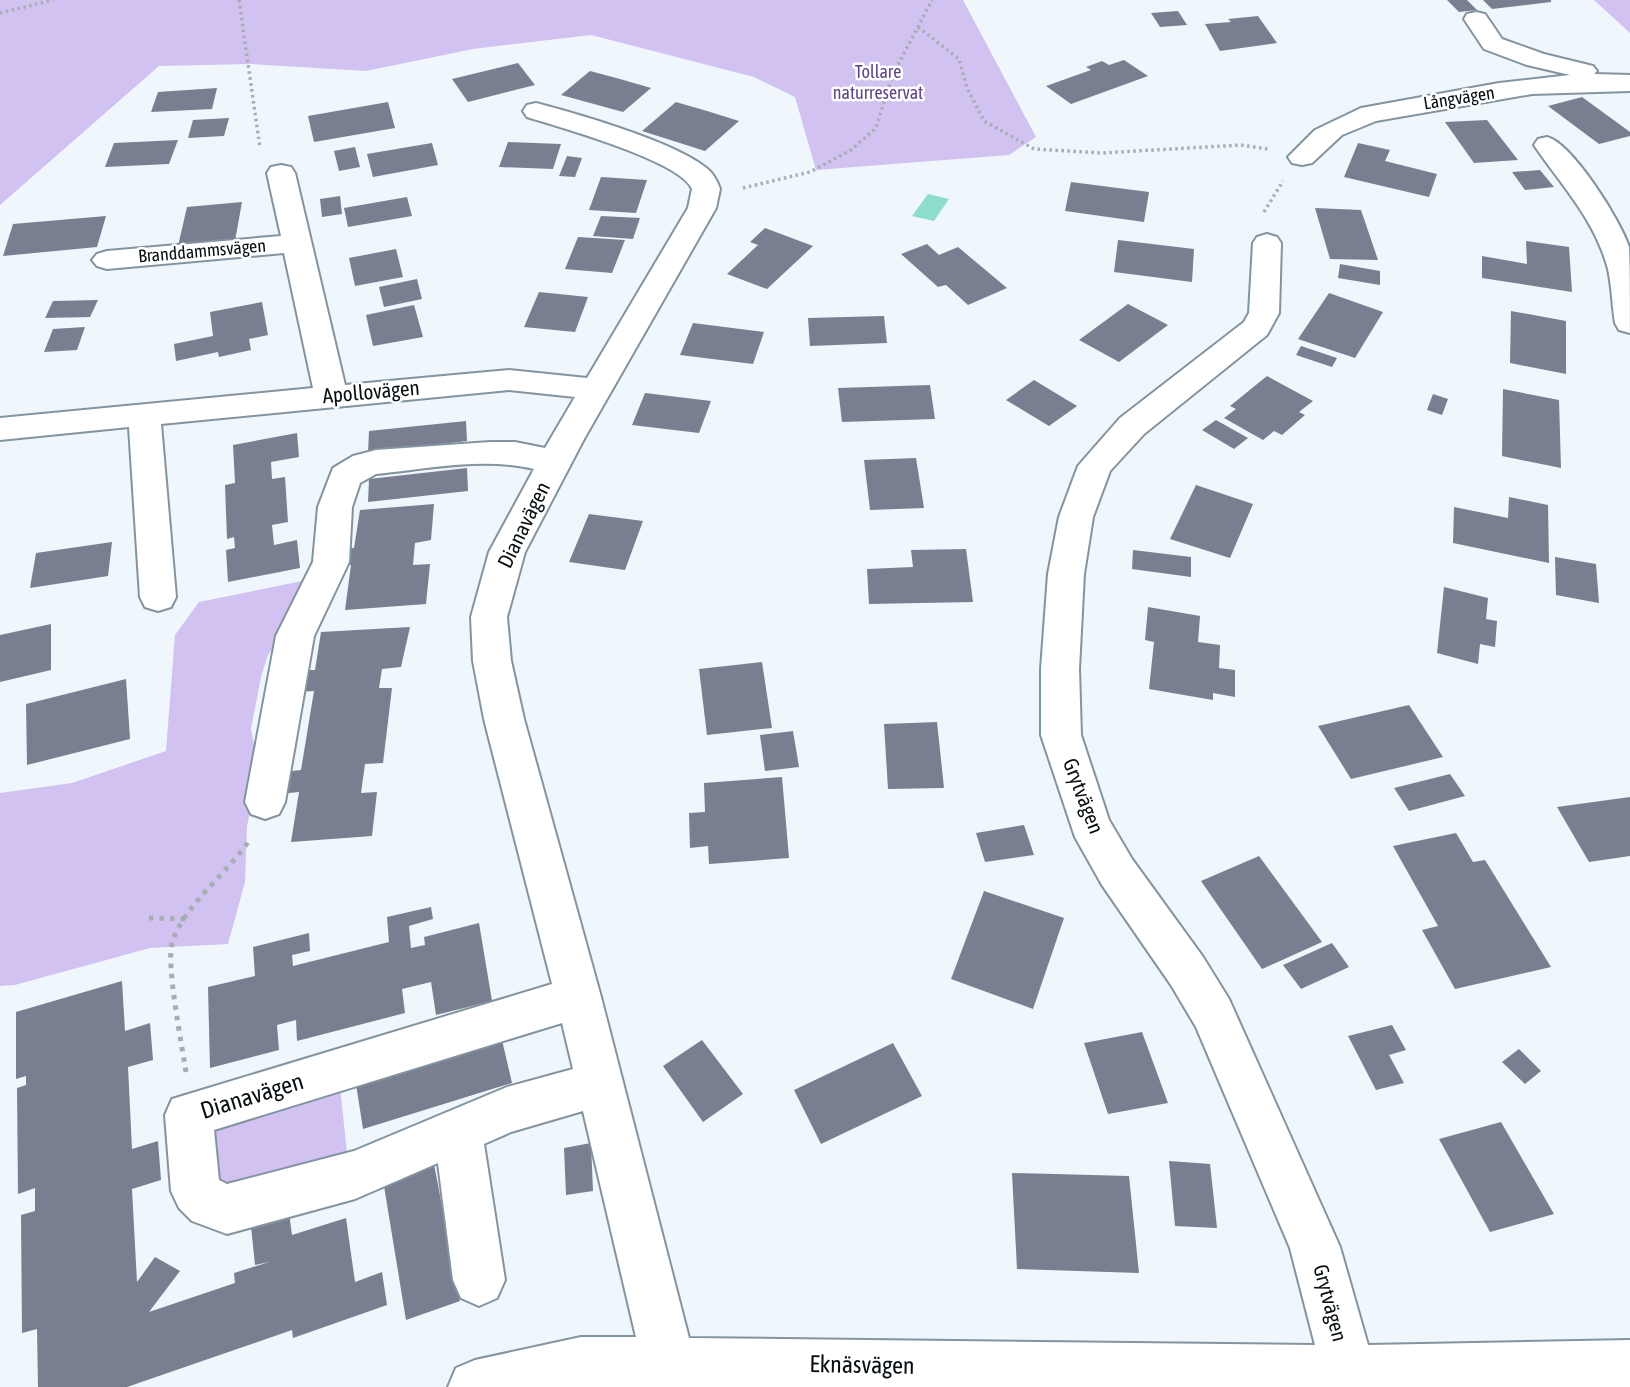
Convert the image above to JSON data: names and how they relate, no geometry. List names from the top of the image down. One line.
{"streets":{"street":["Långvägen","Branddammsvägen","Apollovägen","Dianavägen","Grytvägen","Eknäsvägen"]},"crossings":[["Branddammsvägen","Apollovägen"],["Apollovägen","Dianavägen"],["Dianavägen","Eknäsvägen"],["Grytvägen","Eknäsvägen"]],"parks":["Tollare naturreservat"]}
